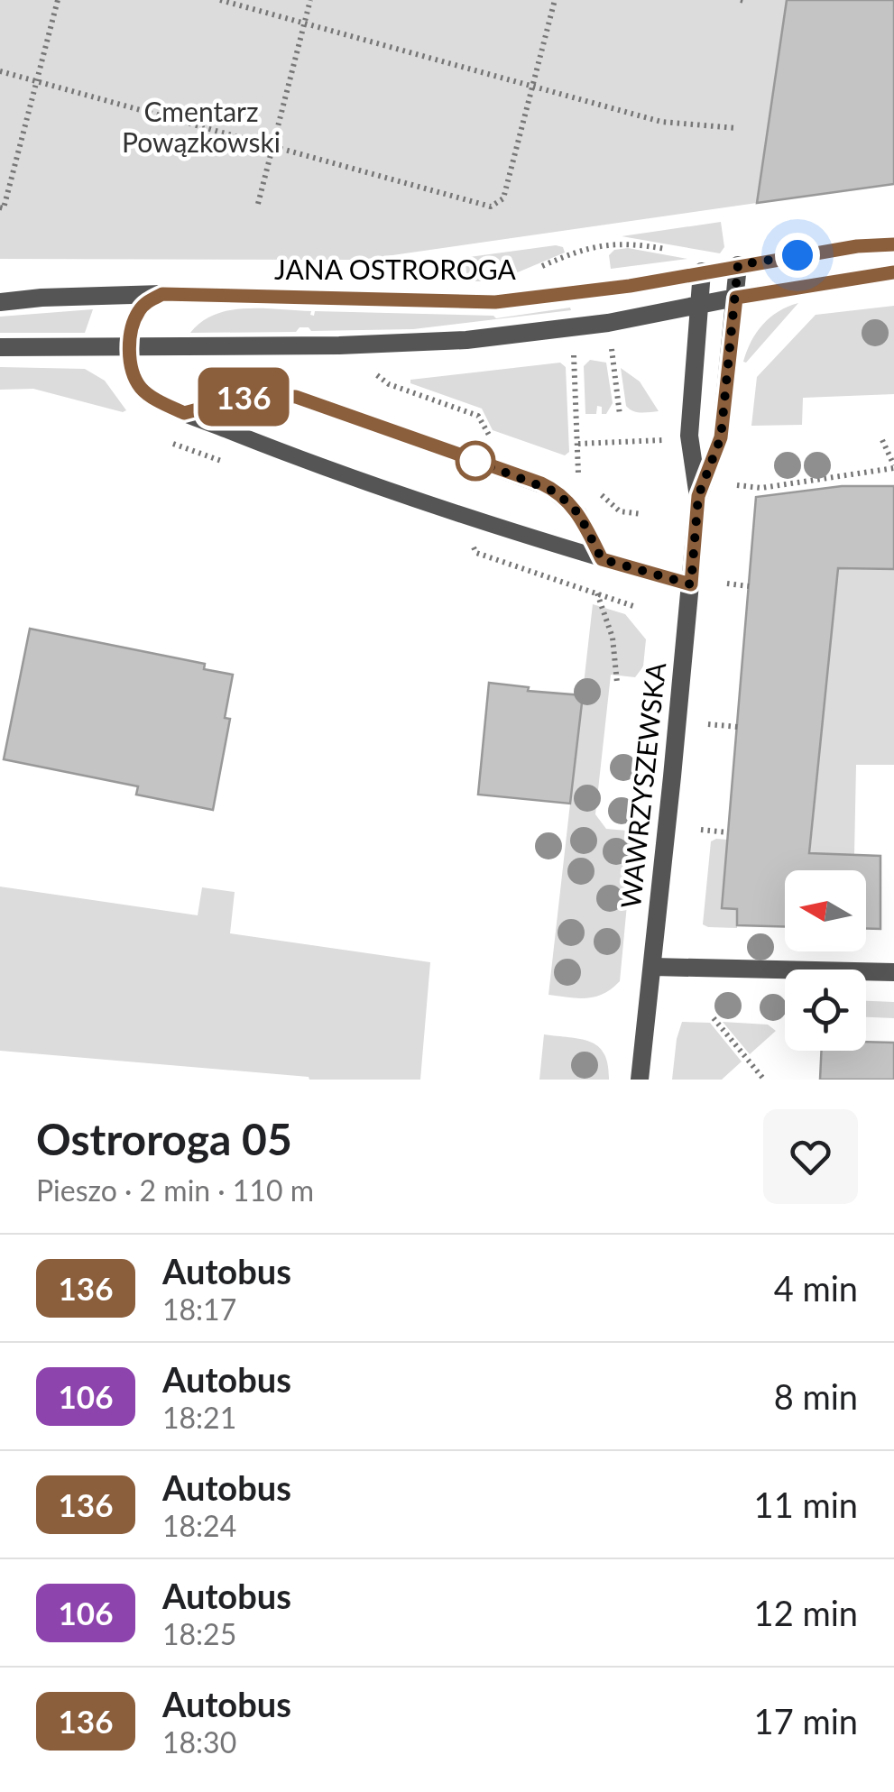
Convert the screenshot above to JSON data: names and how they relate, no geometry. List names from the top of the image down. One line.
{"streets":{"street":["JANA OSTROROGA","WAWRZYSZEWSKA"]},"crossings":[["JANA OSTROROGA","WAWRZYSZEWSKA"]],"parks":["Cmentarz Powązkowski"],"lines":["bus line 136"],"north":"left","page":{"on_map":"136","heading":["Ostroroga 05","Pieszo · 2 min · 110 m"],"list":[{"mark":"136","name":"Autobus","note":"18:17","value":"4 min"},{"mark":"106","name":"Autobus","note":"18:21","value":"8 min"},{"mark":"136","name":"Autobus","note":"18:24","value":"11 min"},{"mark":"106","name":"Autobus","note":"18:25","value":"12 min"},{"mark":"136","name":"Autobus","note":"18:30","value":"17 min"}]}}
